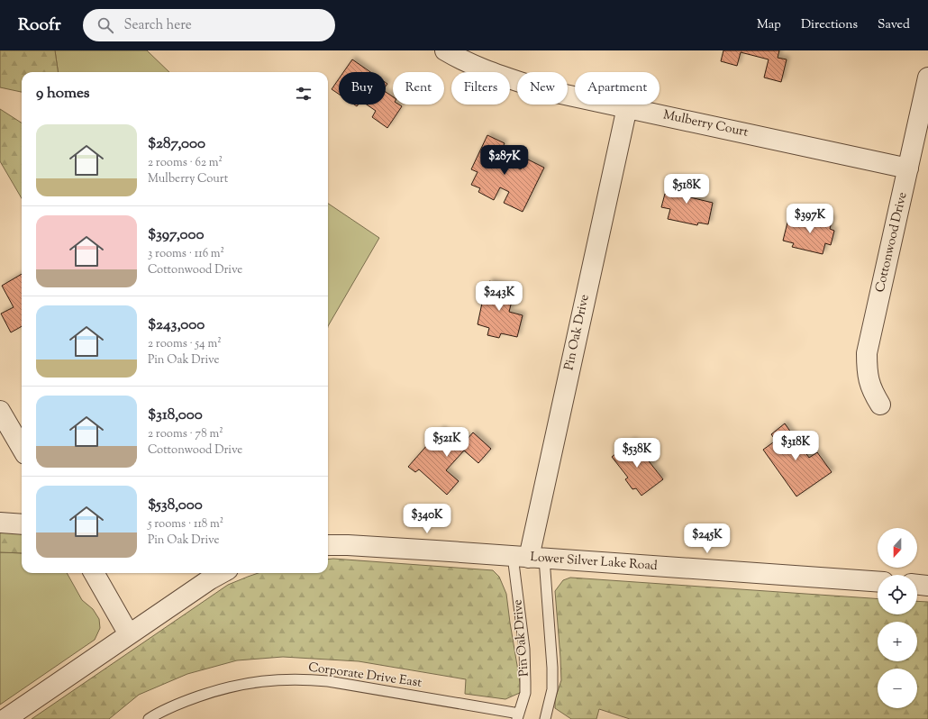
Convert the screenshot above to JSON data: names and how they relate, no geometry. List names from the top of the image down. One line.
{"streets":{"street":["Mulberry Court","Cottonwood Drive","Pin Oak Drive","Lower Silver Lake Road"],"lane":["Corporate Drive East"]},"crossings":[["Mulberry Court","Cottonwood Drive"],["Mulberry Court","Pin Oak Drive"],["Pin Oak Drive","Lower Silver Lake Road"],["Pin Oak Drive","Corporate Drive East"]],"north":"bottom","page":{"header":"Roofr","search":"Search here","nav":["Map","Directions","Saved"],"chip":["Buy","Rent","Filters","New","Apartment"],"heading":"9 homes","list":[{"name":"$287,000","note":"2 rooms · 62 m² · Mulberry Court"},{"name":"$397,000","note":"3 rooms · 116 m² · Cottonwood Drive"},{"name":"$243,000","note":"2 rooms · 54 m² · Pin Oak Drive"},{"name":"$318,000","note":"2 rooms · 78 m² · Cottonwood Drive"},{"name":"$538,000","note":"5 rooms · 118 m² · Pin Oak Drive"}],"price":["$287K","$518K","$397K","$243K","$521K","$318K","$538K","$340K","$245K"],"map_buttons":["+","−"]}}
